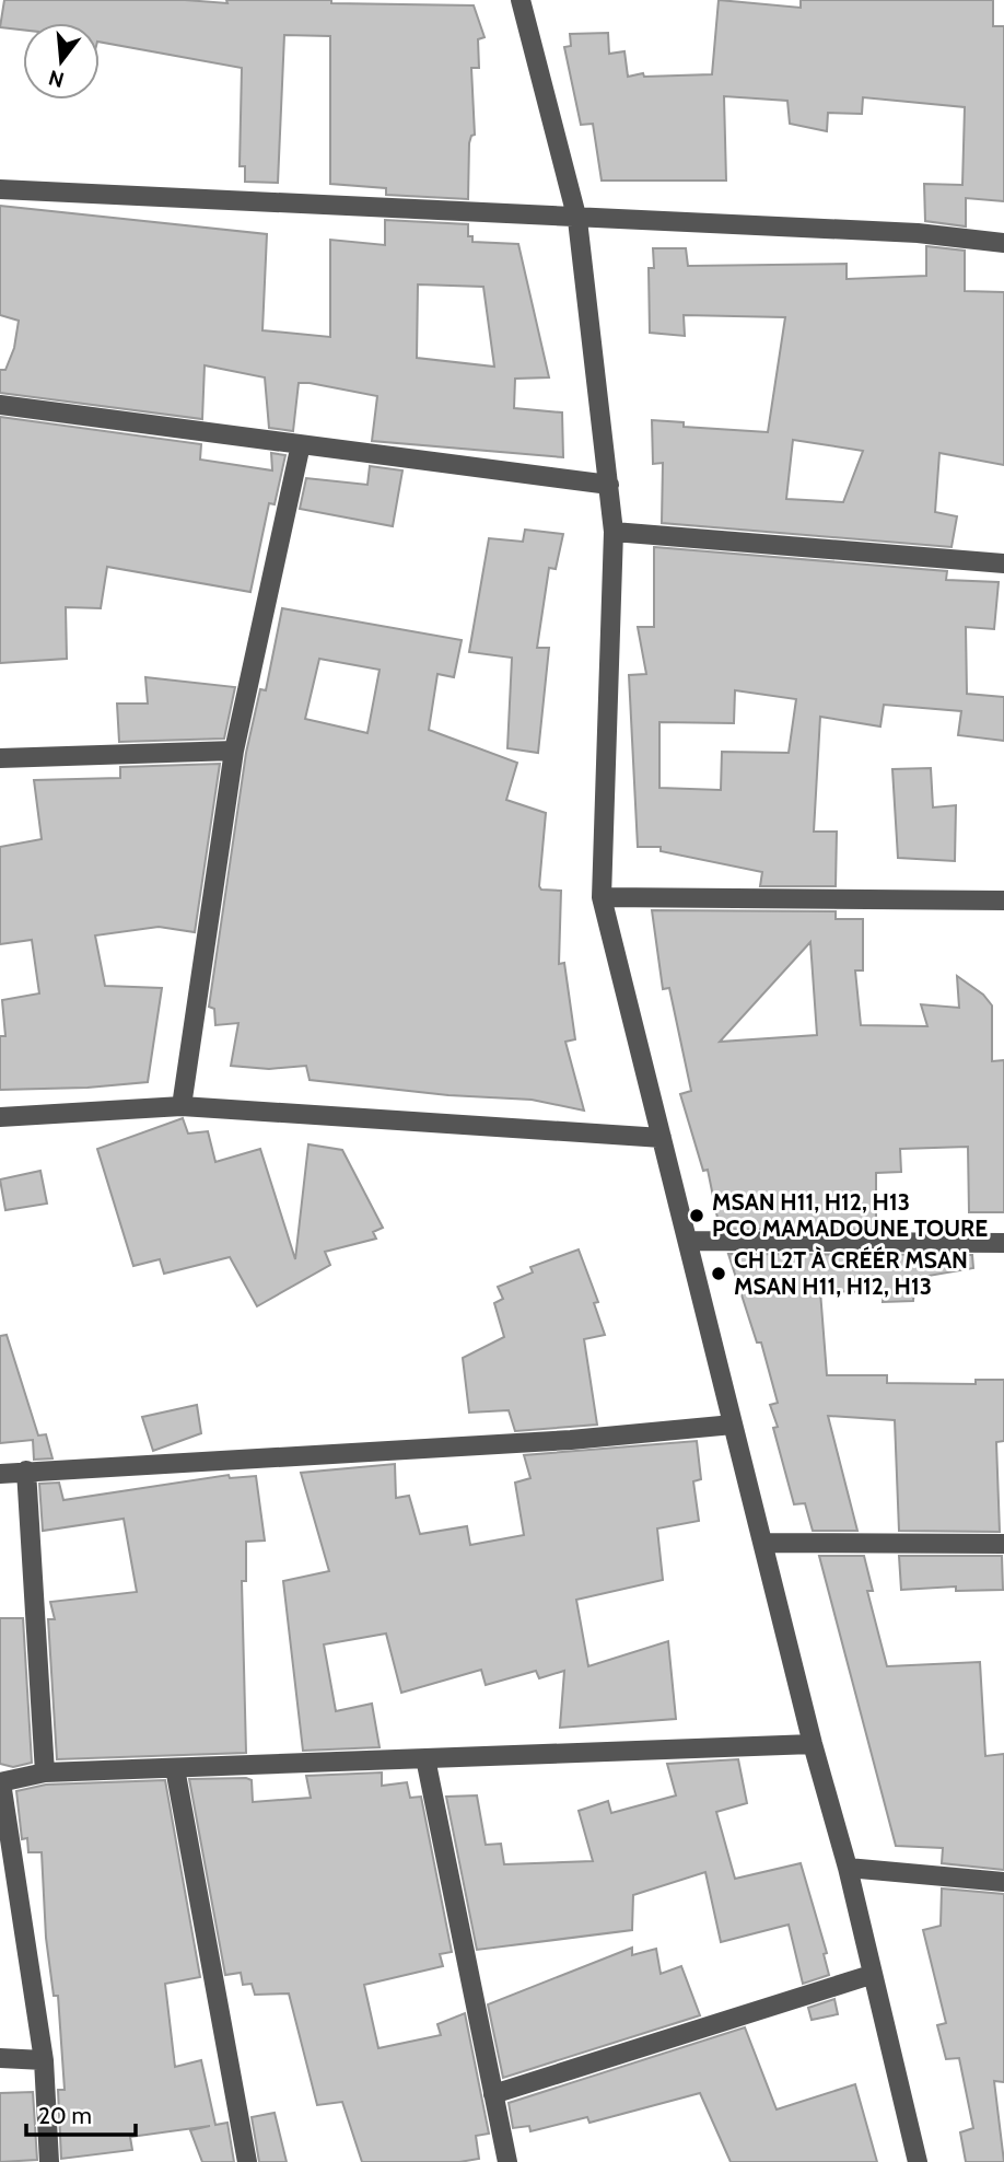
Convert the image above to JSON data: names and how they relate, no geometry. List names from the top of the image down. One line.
{"places":["MSAN H11, H12, H13 PCO MAMADOUNE TOURE","CH L2T À CRÉÉR MSAN MSAN H11, H12, H13"],"scale_bar":"20 m","north":"bottom"}
